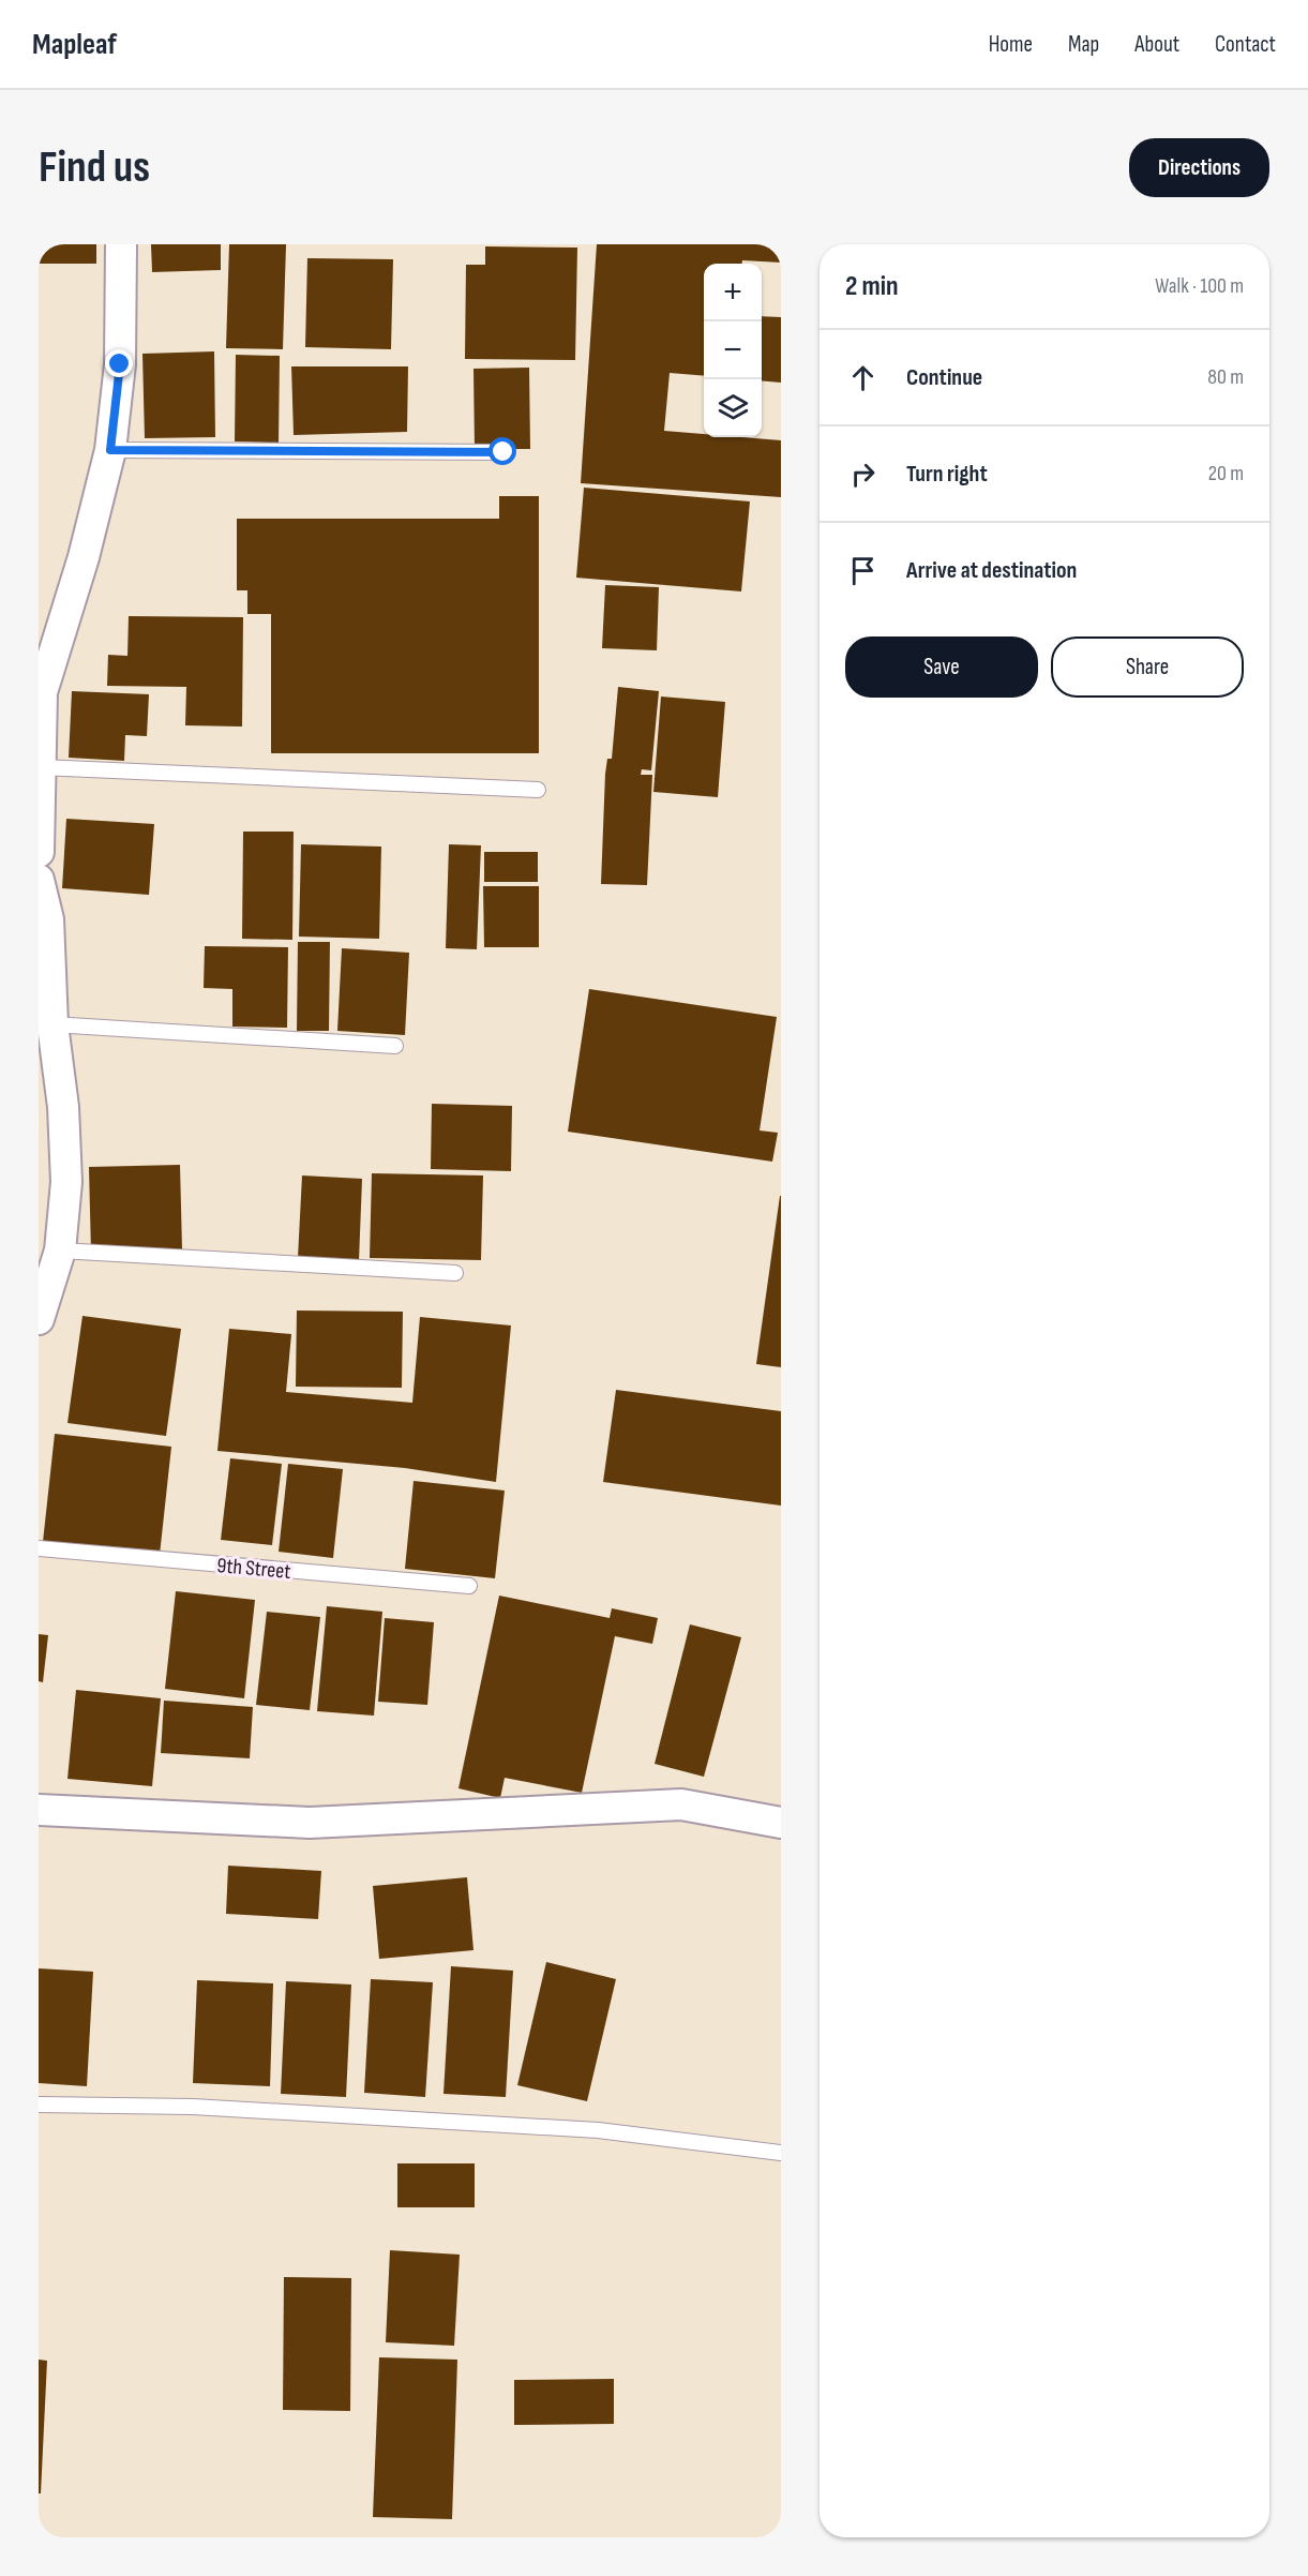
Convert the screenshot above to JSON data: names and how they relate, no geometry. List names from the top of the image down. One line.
{"streets":{"lane":["9th Street"]},"page":{"header":"Mapleaf","nav":["Home","Map","About","Contact"],"buttons":["Directions",["Save","Share"]],"title":"Find us","heading":["2 min","Walk · 100 m"],"map_buttons":["+","−"],"list":[["Continue","80 m"],["Turn right","20 m"],"Arrive at destination"]}}
